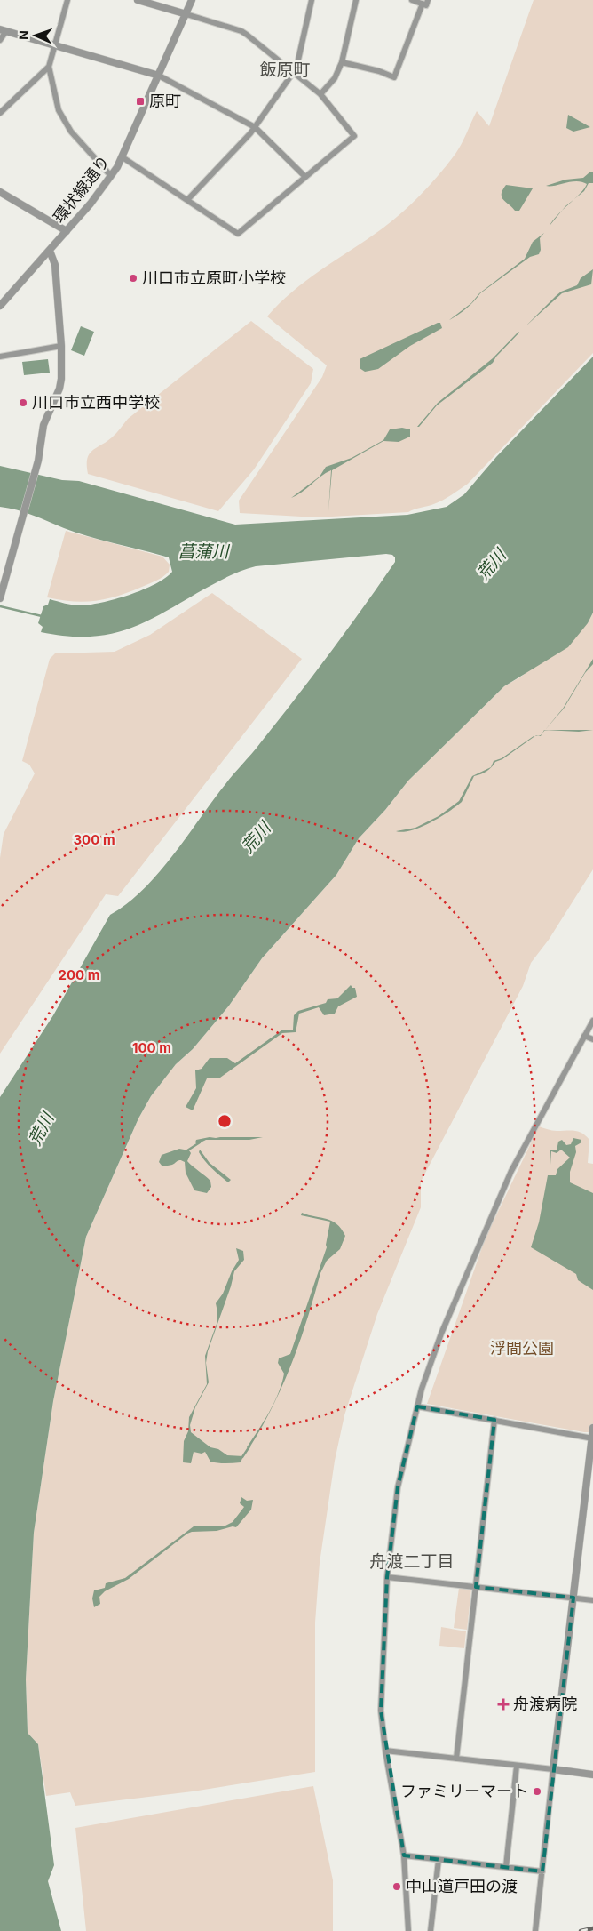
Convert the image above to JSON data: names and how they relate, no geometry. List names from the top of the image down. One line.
{"streets":{"street":["環状線通り"]},"districts":["飯原町","舟渡二丁目"],"water":["菖蒲川","荒川"],"parks":["浮間公園"],"places":{"transit":["原町"],"other":["川口市立原町小学校","川口市立西中学校","ファミリーマート","中山道戸田の渡"],"health":["舟渡病院"]},"north":"left","rings":["300 m","200 m","100 m"]}
